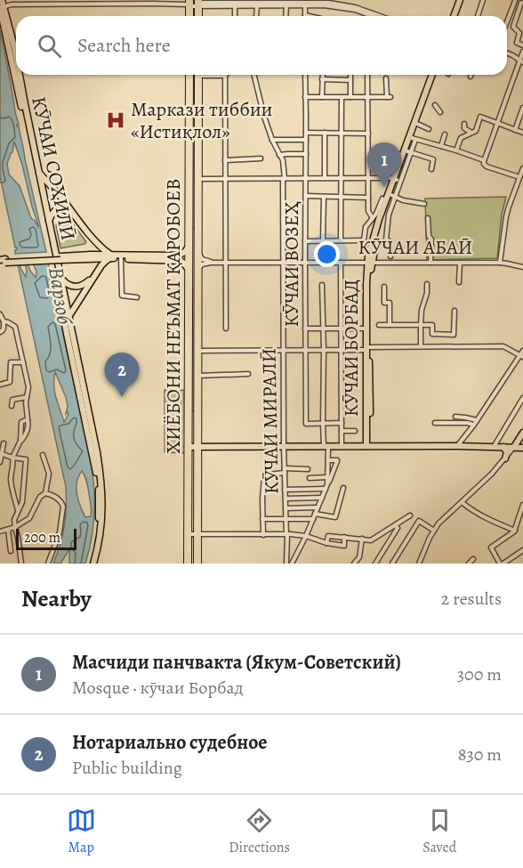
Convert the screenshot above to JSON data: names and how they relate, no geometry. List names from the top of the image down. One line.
{"streets":{"highway":["ХИЁБОНИ НЕЪМАТ ҚАРОБОЕВ"],"main road":["КӮЧАИ СОҲИЛӢ","КӮЧАИ БОРБАД"],"street":["КӮЧАИ АБАӢ","КӮЧАИ ВОЗЕҲ","КӮЧАИ МИРАЛӢ"]},"crossings":[["КӮЧАИ АБАӢ","КӮЧАИ ВОЗЕҲ"],["КӮЧАИ АБАӢ","КӮЧАИ БОРБАД"],["КӮЧАИ АБАӢ","КӮЧАИ МИРАЛӢ"]],"water":["Варзоб"],"places":{"hospital":["Маркази тиббии «Истиқлол»"]},"scale_bar":"200 m","page":{"search":"Search here","pins":["1","2"],"scale":"200 m","heading":["Nearby","2 results"],"list":[{"mark":"1","name":"Масчиди панчвакта (Якум-Советский)","note":"Mosque · кӯчаи Борбад","value":"300 m"},{"mark":"2","name":"Нотариально судебное","note":"Public building","value":"830 m"}],"nav":["Map","Directions","Saved"]}}
